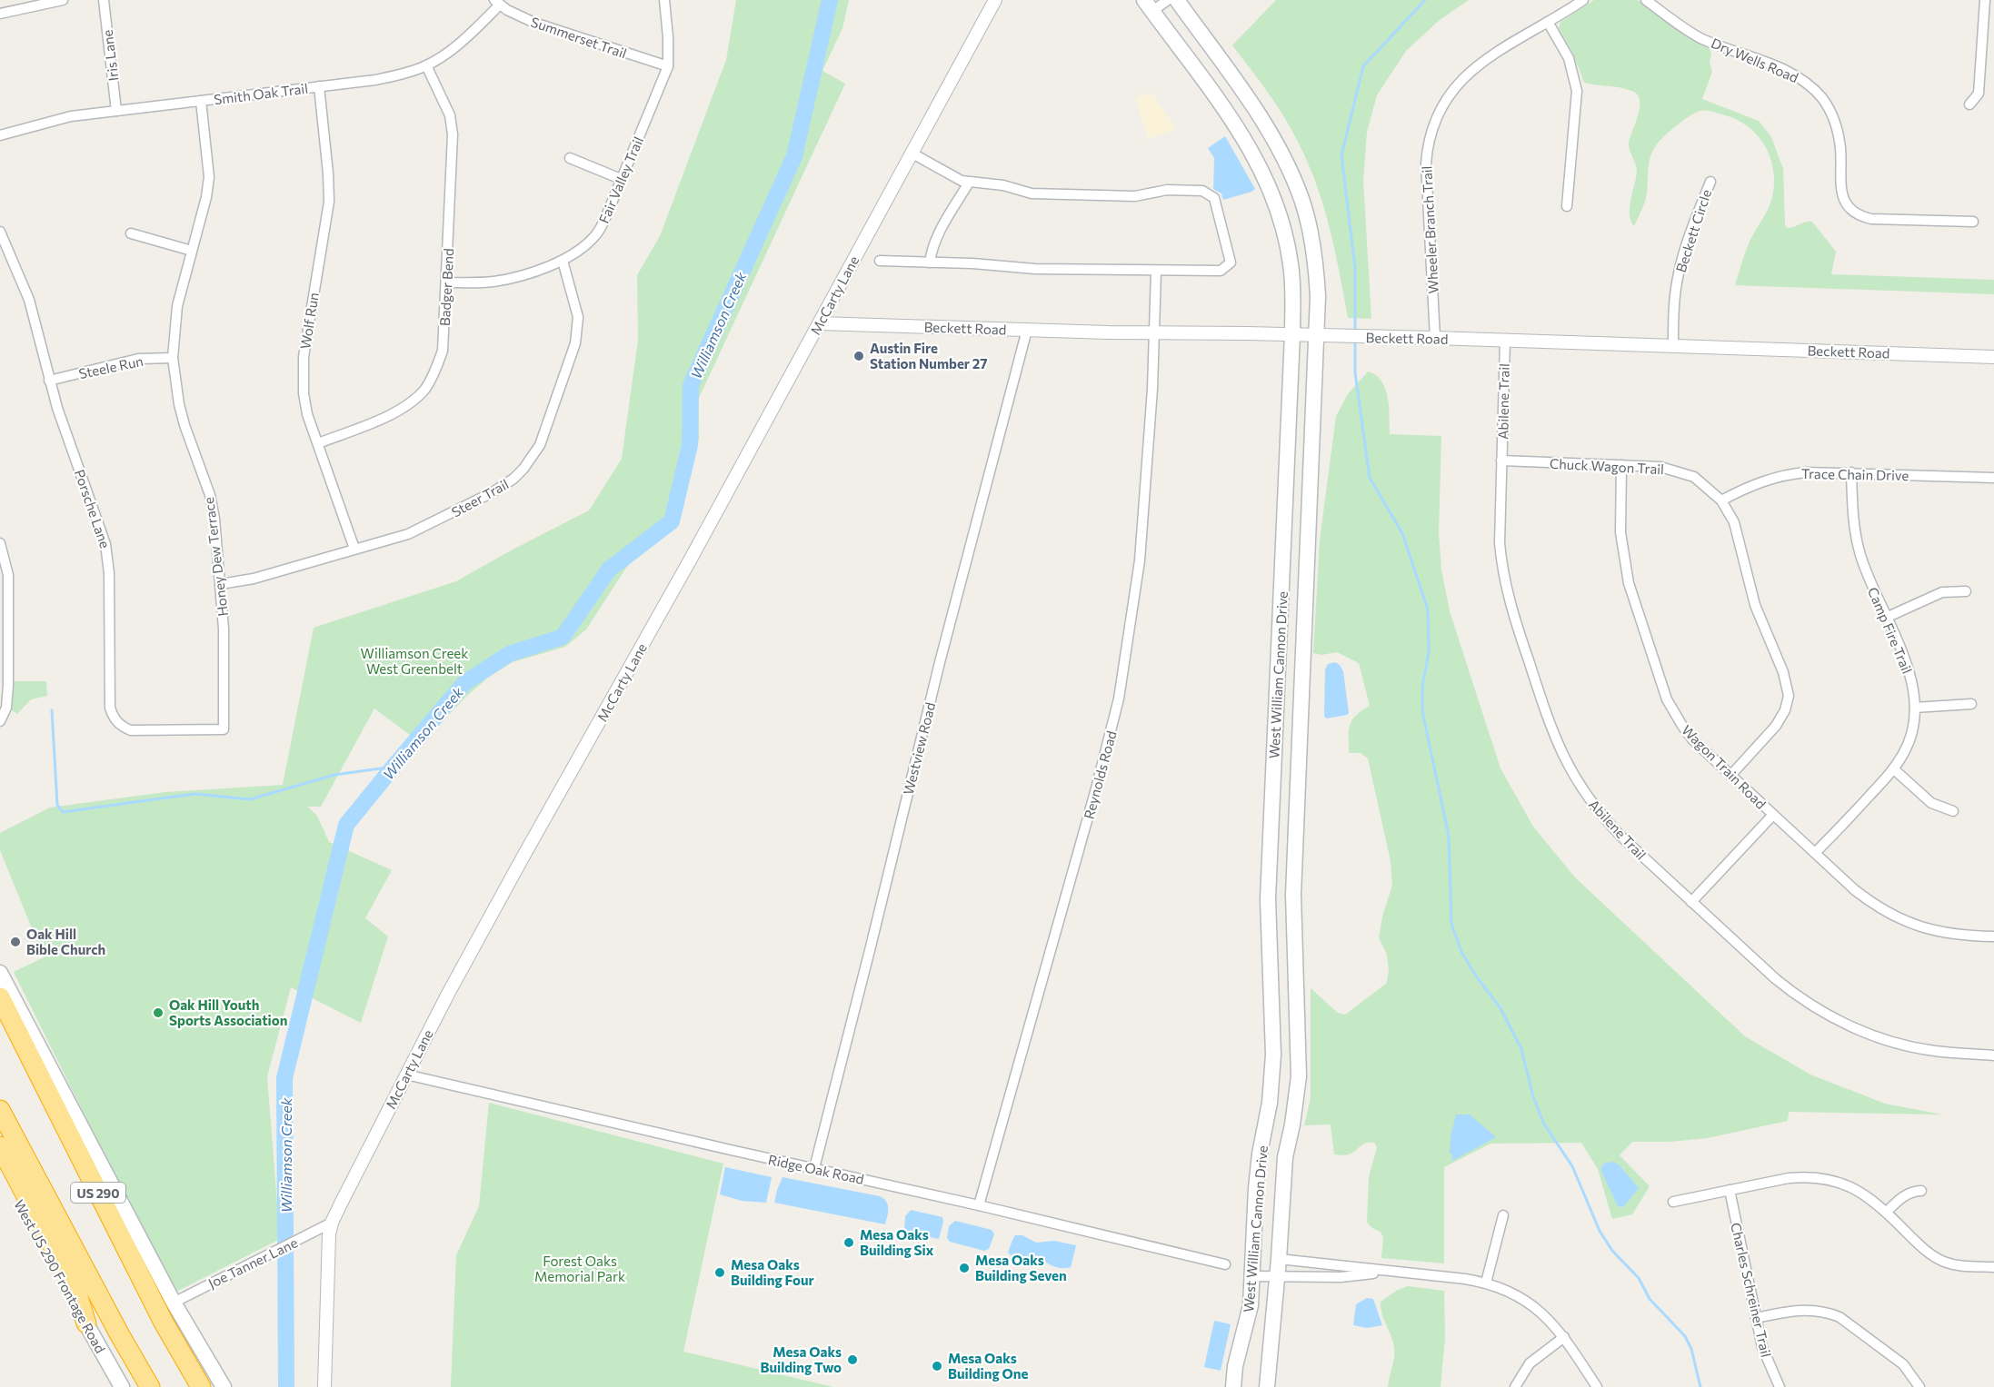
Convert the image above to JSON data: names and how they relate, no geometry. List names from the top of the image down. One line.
{"streets":{"highway":["US 290"],"main road":["West William Cannon Drive","West US 290 Frontage Road"],"street":["Summerset Trail","Iris Lane","Dry Wells Road","Smith Oak Trail","Fair Valley Trail","Wheeler Branch Trail","Beckett Circle","Badger Bend","McCarty Lane","Wolf Run","Beckett Road","Steele Run","Abilene Trail","Chuck Wagon Trail","Trace Chain Drive","Steer Trail","Porsche Lane","Honey Dew Terrace","Camp Fire Trail","Westview Road","Wagon Train Road","Reynolds Road","Ridge Oak Road","Joe Tanner Lane","Charles Schreiner Trail"]},"crossings":[["Summerset Trail","Smith Oak Trail"],["Summerset Trail","Fair Valley Trail"],["Iris Lane","Smith Oak Trail"],["Smith Oak Trail","Badger Bend"],["Smith Oak Trail","Wolf Run"],["Smith Oak Trail","Honey Dew Terrace"],["Fair Valley Trail","Badger Bend"],["Fair Valley Trail","Steer Trail"],["Wheeler Branch Trail","Beckett Road"],["Beckett Circle","Beckett Road"],["Badger Bend","Wolf Run"],["McCarty Lane","Beckett Road"],["McCarty Lane","Ridge Oak Road"],["McCarty Lane","Joe Tanner Lane"],["Wolf Run","Steer Trail"],["Beckett Road","Abilene Trail"],["Beckett Road","West William Cannon Drive"],["Beckett Road","Westview Road"],["Beckett Road","Reynolds Road"],["Steele Run","Porsche Lane"],["Steele Run","Honey Dew Terrace"],["Abilene Trail","Chuck Wagon Trail"],["Chuck Wagon Trail","Trace Chain Drive"],["Chuck Wagon Trail","Wagon Train Road"],["Trace Chain Drive","Camp Fire Trail"],["Steer Trail","Honey Dew Terrace"],["Porsche Lane","Honey Dew Terrace"],["Camp Fire Trail","Wagon Train Road"],["Westview Road","Ridge Oak Road"],["Reynolds Road","Ridge Oak Road"]],"water":["Williamson Creek"],"parks":["Williamson Creek West Greenbelt","Forest Oaks Memorial Park"],"places":["Austin Fire Station Number 27","Oak Hill Bible Church","Oak Hill Youth Sports Association","Mesa Oaks Building Six","Mesa Oaks Building Seven","Mesa Oaks Building Four","Mesa Oaks Building Two","Mesa Oaks Building One"]}
